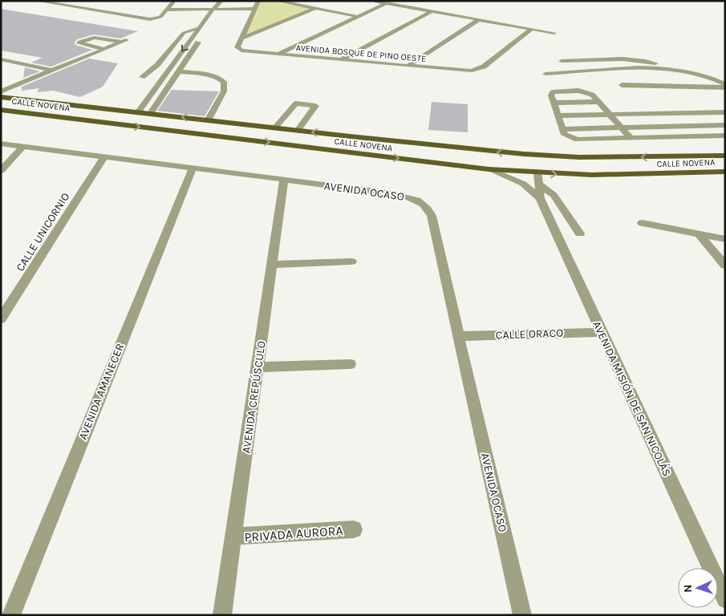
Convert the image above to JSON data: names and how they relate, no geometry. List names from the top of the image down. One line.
{"streets":{"main road":["CALLE NOVENA"],"street":["AVENIDA BOSQUE DE PINO OESTE","AVENIDA OCASO","CALLE UNICORNIO","CALLE ORACO","AVENIDA AMANECER","AVENIDA CREPÚSCULO","AVENIDA MISIÓN DE SAN NICOLÁS","PRIVADA AURORA"]},"crossings":[["CALLE NOVENA","AVENIDA MISIÓN DE SAN NICOLÁS"],["AVENIDA OCASO","CALLE UNICORNIO"],["AVENIDA OCASO","CALLE ORACO"],["AVENIDA OCASO","AVENIDA AMANECER"],["AVENIDA OCASO","AVENIDA CREPÚSCULO"],["CALLE ORACO","AVENIDA MISIÓN DE SAN NICOLÁS"],["AVENIDA CREPÚSCULO","PRIVADA AURORA"]],"north":"left"}
